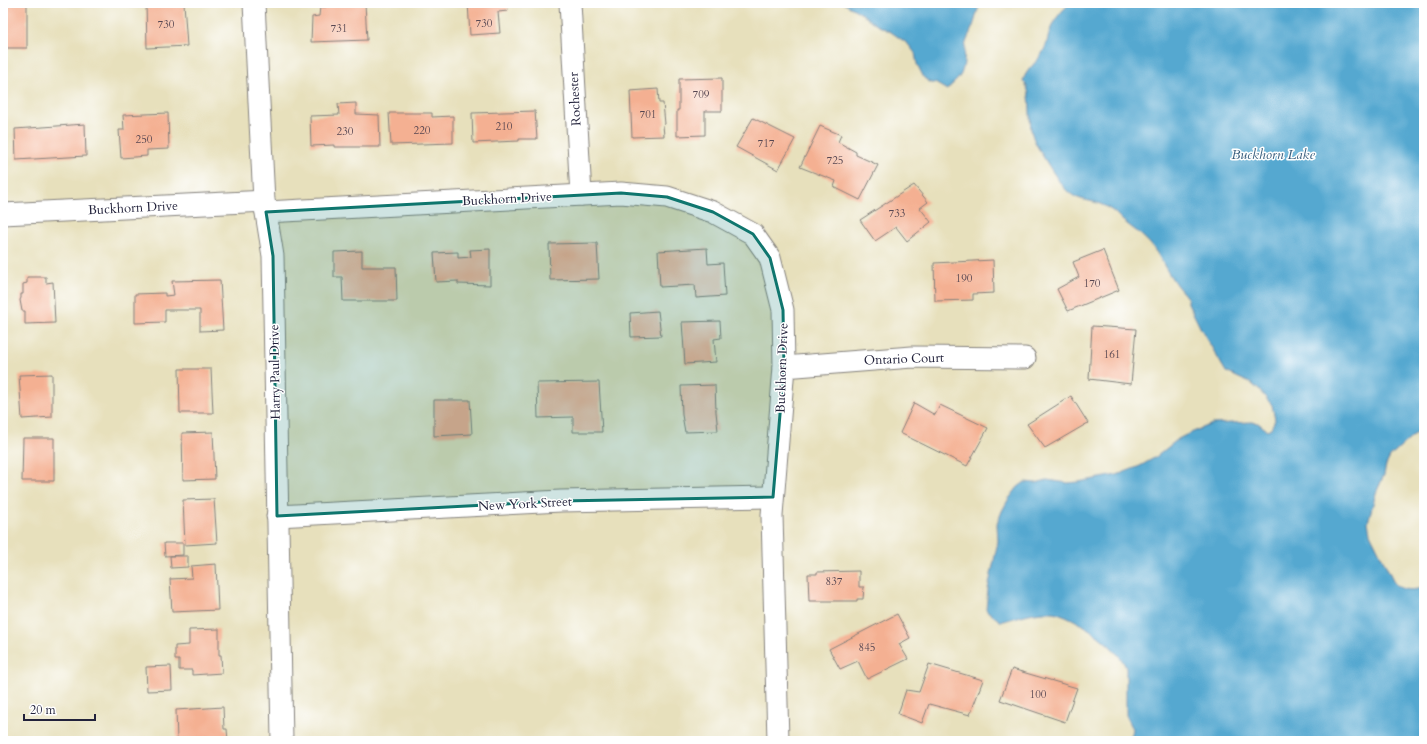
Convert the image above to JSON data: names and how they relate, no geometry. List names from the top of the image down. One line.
{"streets":{"street":["Rochester","Buckhorn Drive","Ontario Court","Harry Paul Drive","New York Street"]},"crossings":[["Rochester","Buckhorn Drive"],["Buckhorn Drive","Ontario Court"],["Buckhorn Drive","Harry Paul Drive"],["Buckhorn Drive","New York Street"],["Harry Paul Drive","New York Street"]],"water":["Buckhorn Lake"],"house_numbers":["730","730","731","709","701","210","220","230","250","717","725","733","190","170","161","837","845","100"],"scale_bar":"20 m"}
